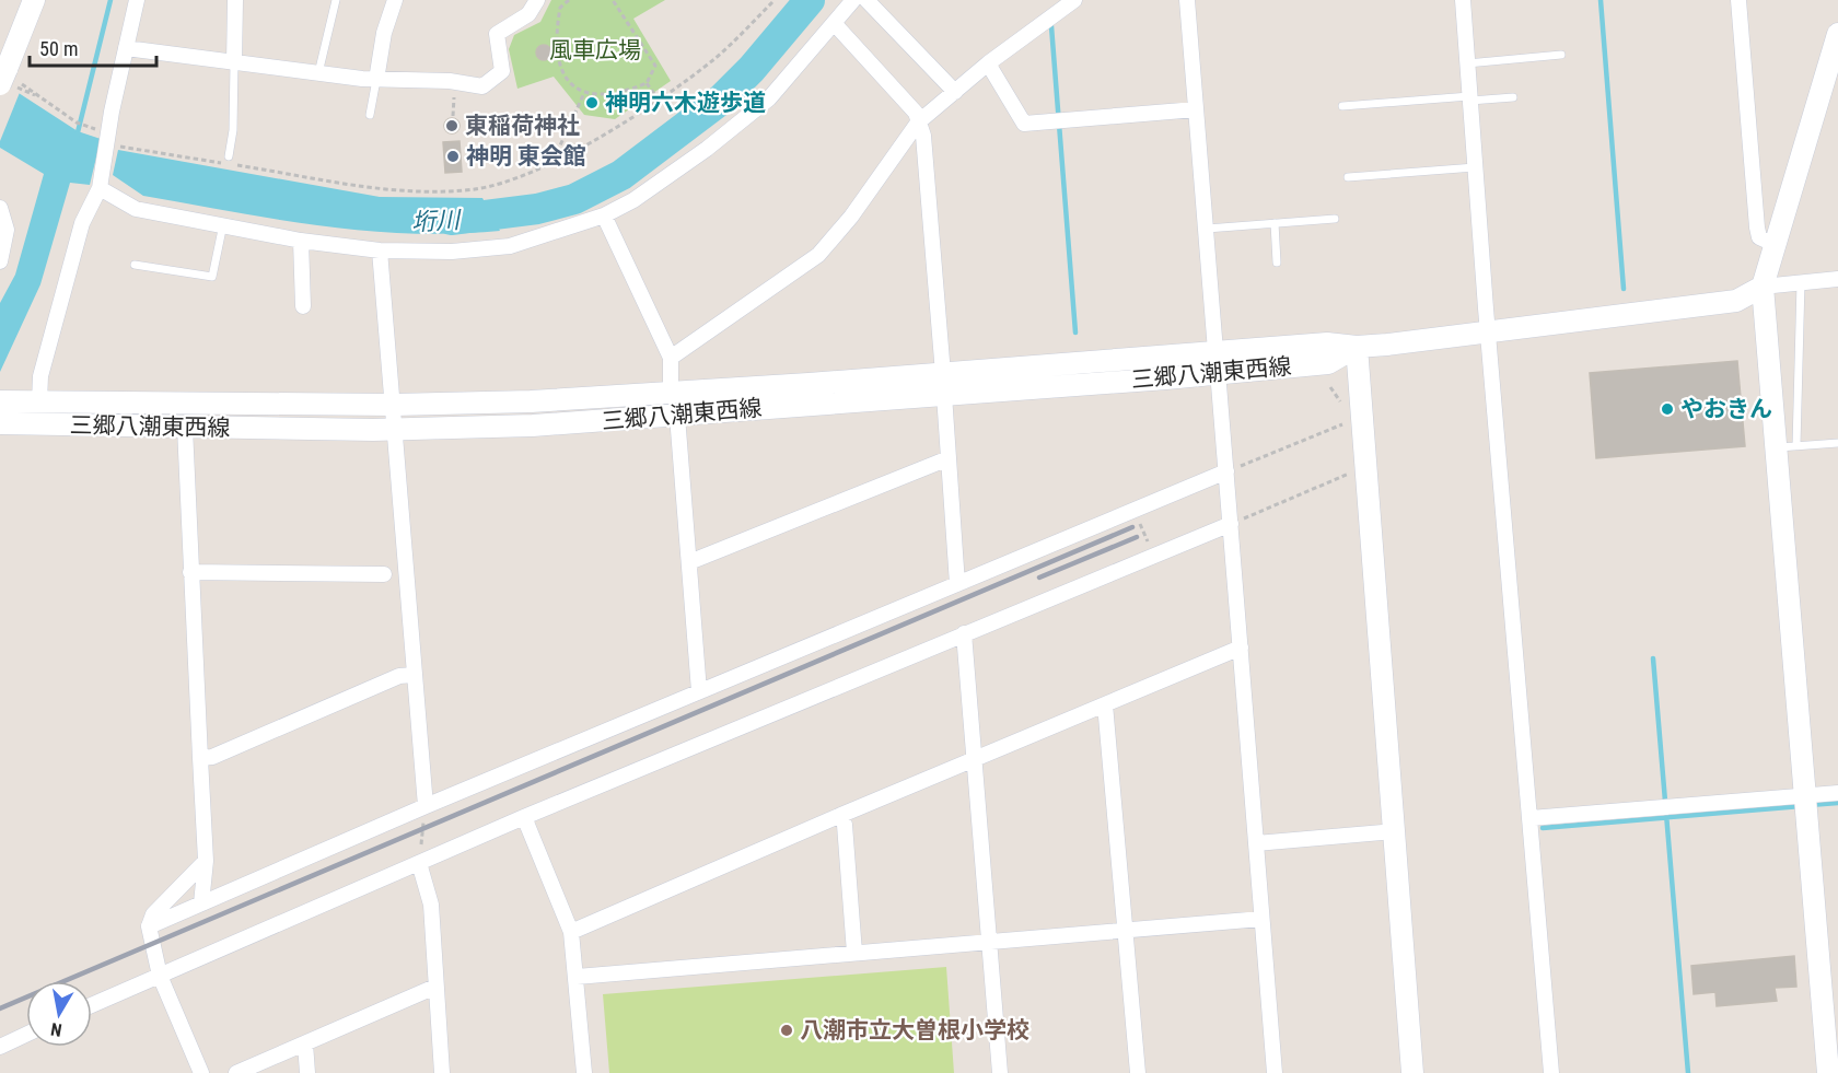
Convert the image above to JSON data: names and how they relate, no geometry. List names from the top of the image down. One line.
{"streets":{"street":["三郷八潮東西線"]},"water":["垳川"],"parks":["風車広場"],"places":["神明六木遊歩道","東稲荷神社","神明 東会館","やおきん","八潮市立大曽根小学校"],"scale_bar":"50 m","north":"bottom"}
